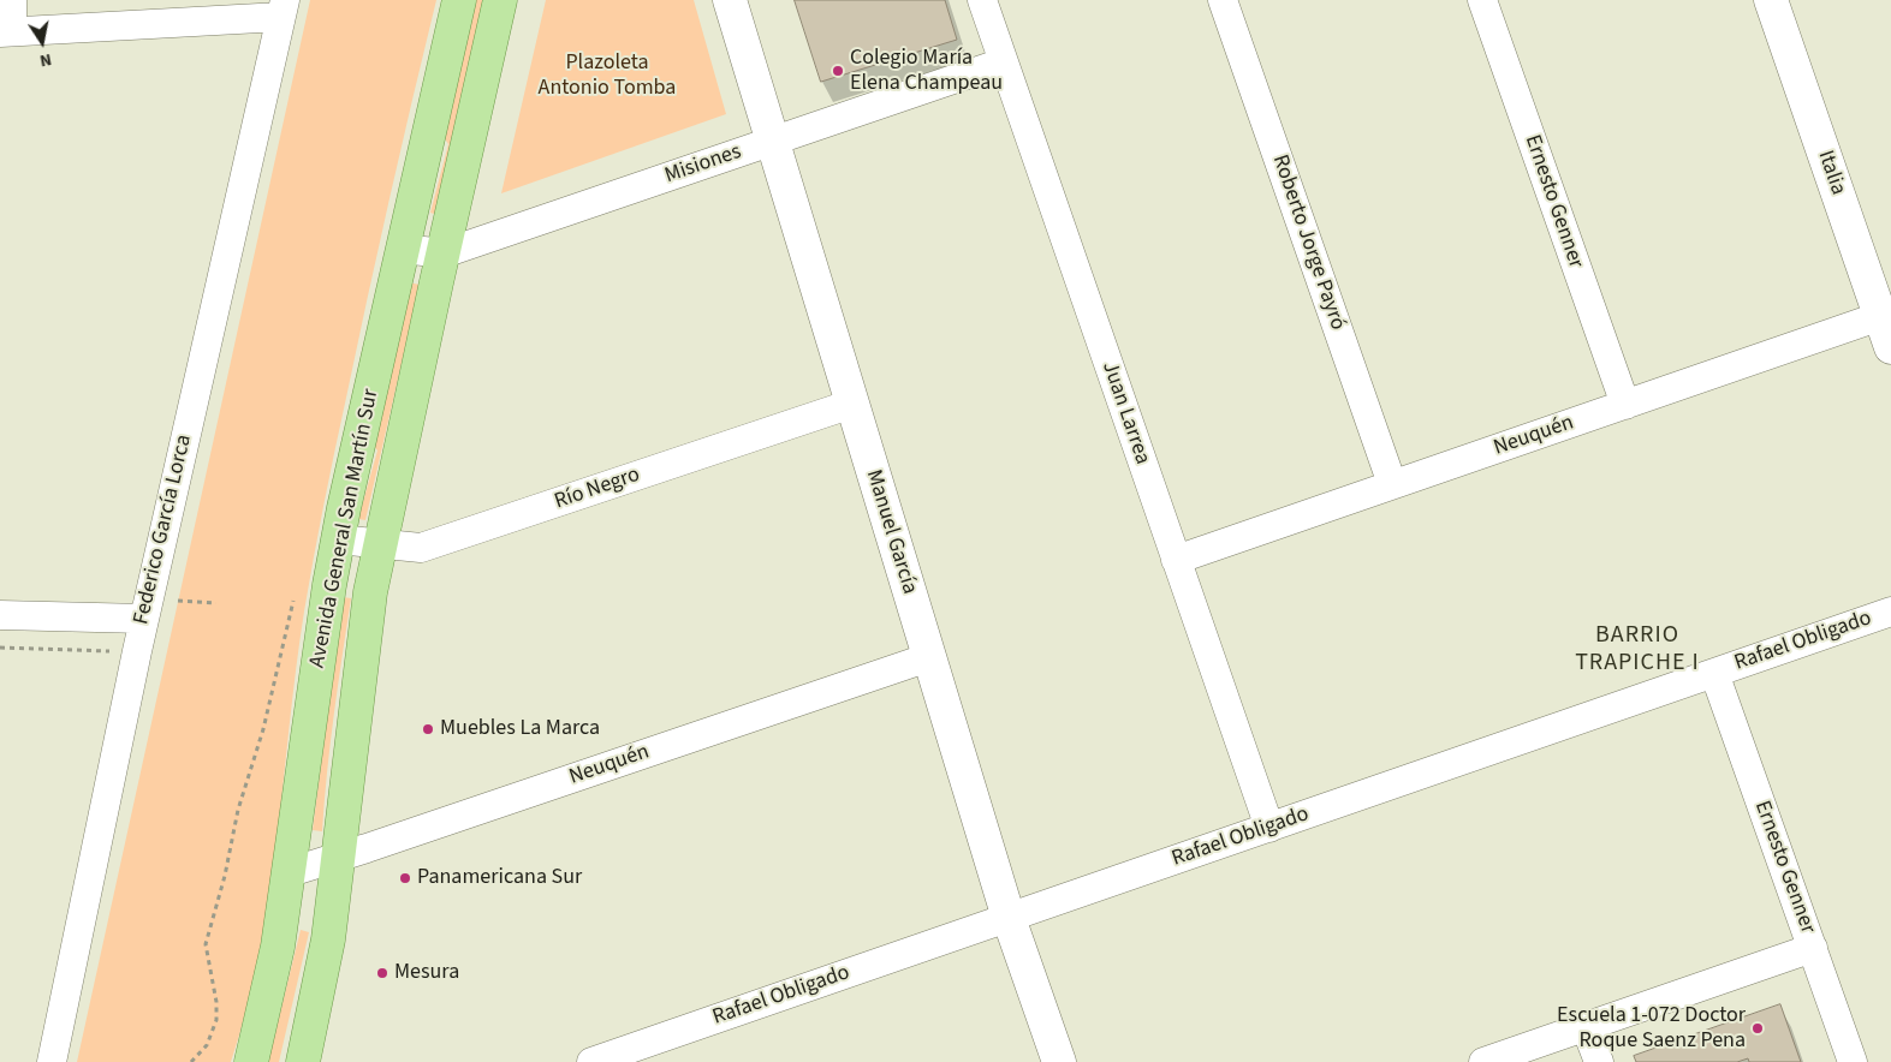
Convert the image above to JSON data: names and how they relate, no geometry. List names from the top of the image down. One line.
{"streets":{"main road":["Avenida General San Martín Sur"],"street":["Misiones","Italia","Ernesto Genner","Roberto Jorge Payró","Juan Larrea","Neuquén","Río Negro","Federico García Lorca","Manuel García","Rafael Obligado"]},"crossings":[["Misiones","Juan Larrea"],["Misiones","Avenida General San Martín Sur"],["Misiones","Manuel García"],["Italia","Neuquén"],["Ernesto Genner","Neuquén"],["Ernesto Genner","Rafael Obligado"],["Roberto Jorge Payró","Neuquén"],["Juan Larrea","Neuquén"],["Juan Larrea","Rafael Obligado"],["Neuquén","Avenida General San Martín Sur"],["Neuquén","Manuel García"],["Río Negro","Avenida General San Martín Sur"],["Río Negro","Manuel García"],["Manuel García","Rafael Obligado"]],"districts":["BARRIO TRAPICHE I"],"parks":["Plazoleta Antonio Tomba"],"places":["Colegio María Elena Champeau","Muebles La Marca","Panamericana Sur","Mesura","Escuela 1-072 Doctor Roque Saenz Pena"],"north":"bottom"}
